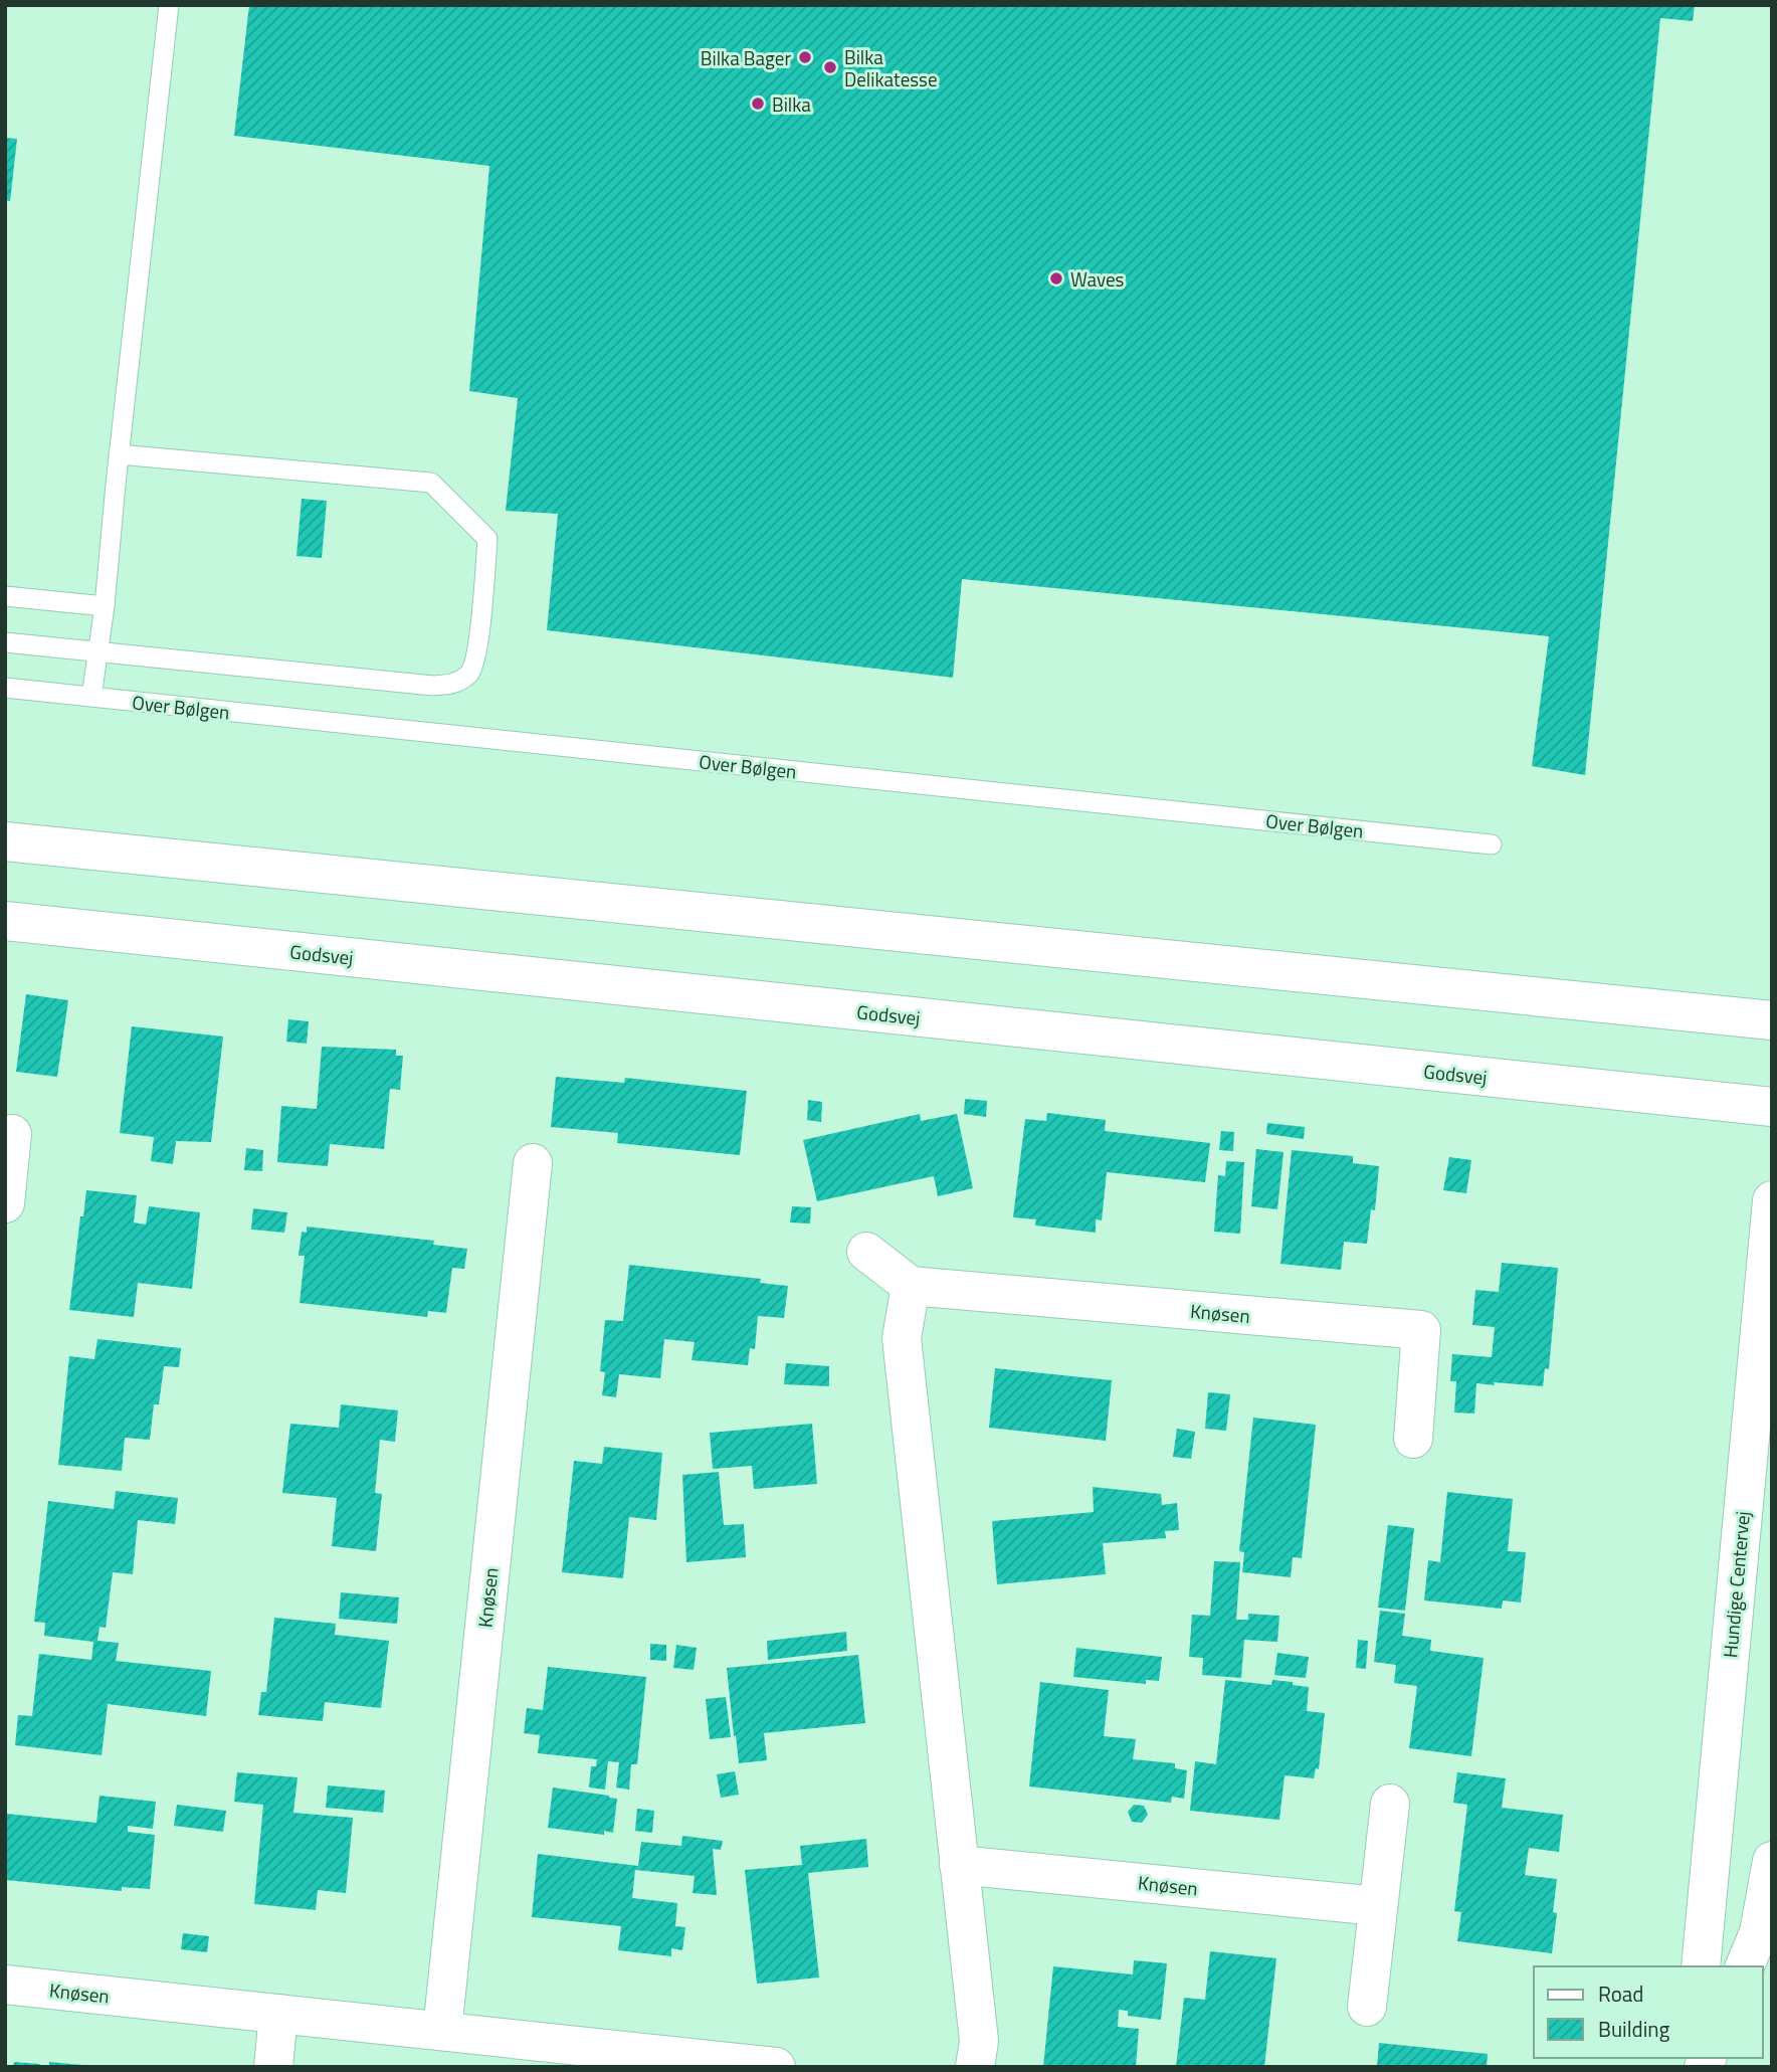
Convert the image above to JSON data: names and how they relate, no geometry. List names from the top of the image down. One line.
{"streets":{"street":["Godsvej","Knøsen","Hundige Centervej"],"lane":["Over Bølgen"]},"places":["Bilka Bager","Bilka Delikatesse","Bilka","Waves"],"legend":["Road","Building"]}
